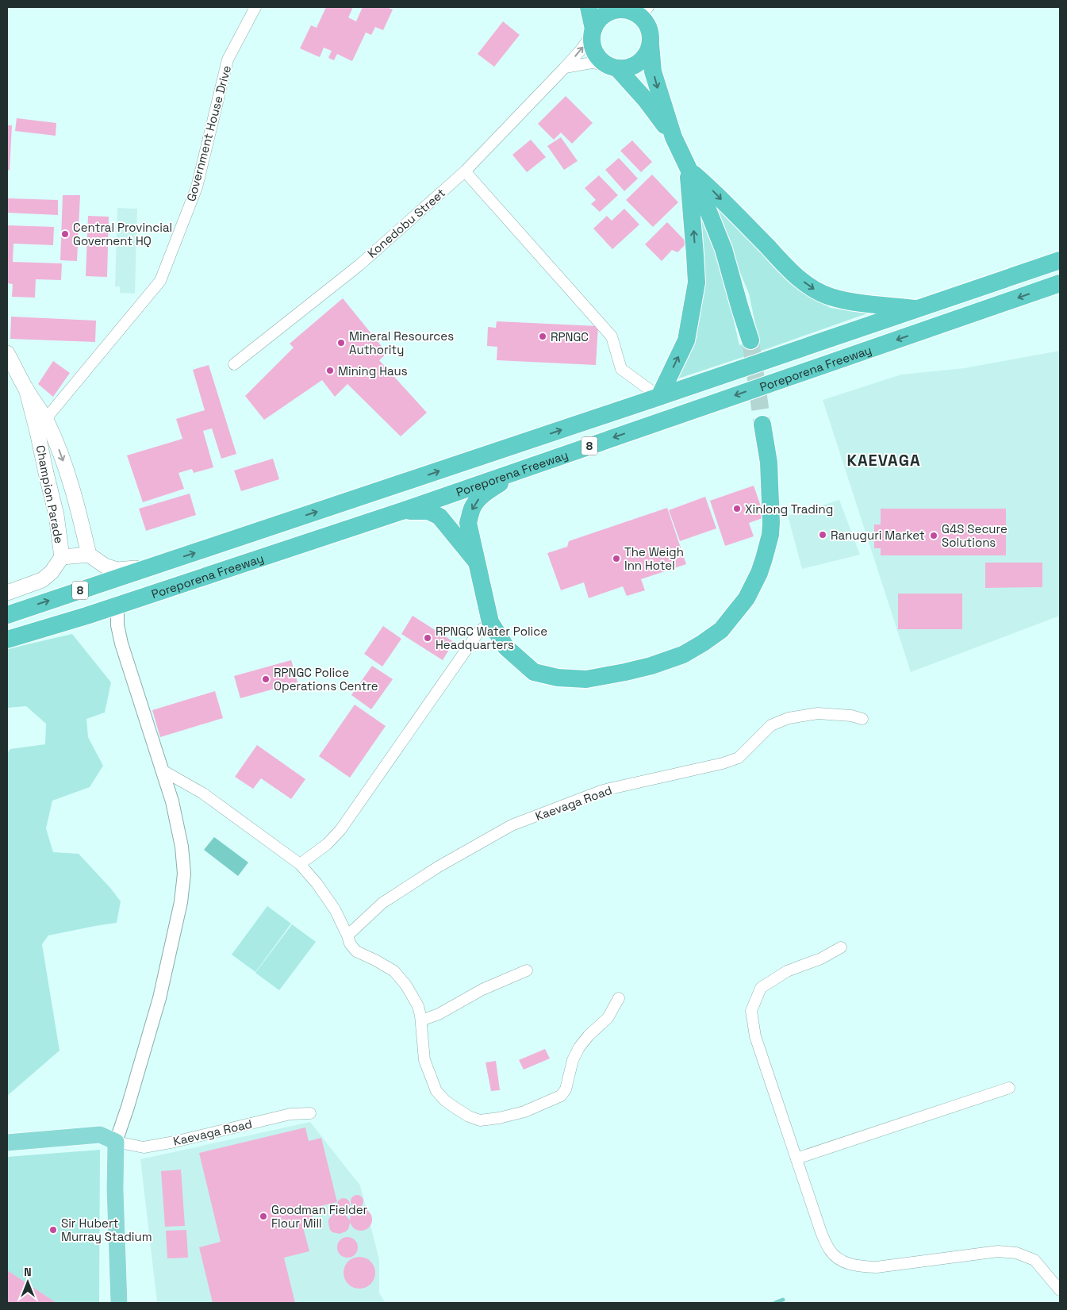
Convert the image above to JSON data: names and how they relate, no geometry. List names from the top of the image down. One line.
{"streets":{"highway":["Poreporena Freeway","8"],"main road":["Champion Parade"],"street":["Government House Drive","Konedobu Street","Kaevaga Road"]},"crossings":[["Government House Drive","Champion Parade"]],"districts":["KAEVAGA"],"places":["Central Provincial Governent HQ","RPNGC","Mineral Resources Authority","Mining Haus","Xinlong Trading","Ranuguri Market","G4S Secure Solutions","The Weigh Inn Hotel","RPNGC Water Police Headquarters","RPNGC Police Operations Centre","Goodman Fielder Flour Mill","Sir Hubert Murray Stadium"],"north":"top"}
